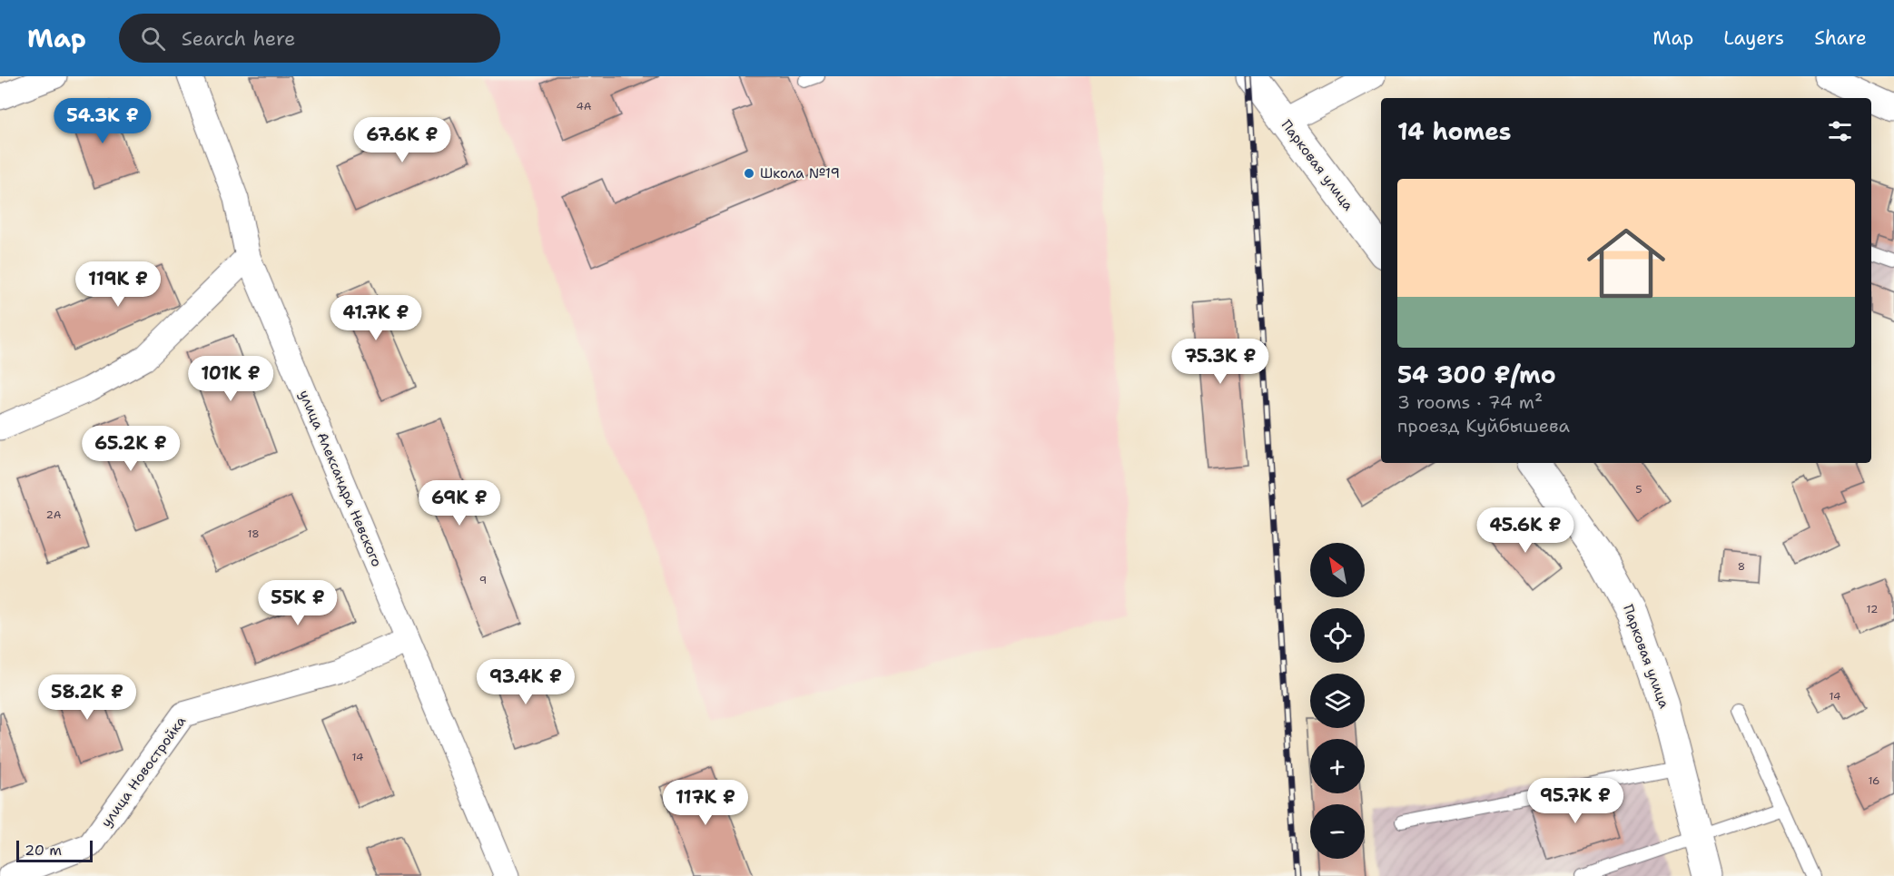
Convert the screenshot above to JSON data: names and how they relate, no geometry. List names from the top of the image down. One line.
{"streets":{"street":["Парковая улица","улица Александра Невского","улица Новостройка"]},"crossings":[["улица Александра Невского","улица Новостройка"]],"places":["Школа №19"],"house_numbers":["4А","5","2А","18","8","9","12","14","14","16"],"scale_bar":"20 m","north":"top left","page":{"header":"Map","search":"Search here","nav":["Map","Layers","Share"],"price":["54.3K ₽","67.6K ₽","119K ₽","41.7K ₽","75.3K ₽","101K ₽","65.2K ₽","69K ₽","45.6K ₽","55K ₽","93.4K ₽","58.2K ₽","95.7K ₽","117K ₽"],"heading":"14 homes","list":[{"name":"54 300 ₽/mo","note":"3 rooms · 74 m² · проезд Куйбышева"}],"map_buttons":["+","−"],"scale":"20 m"}}
